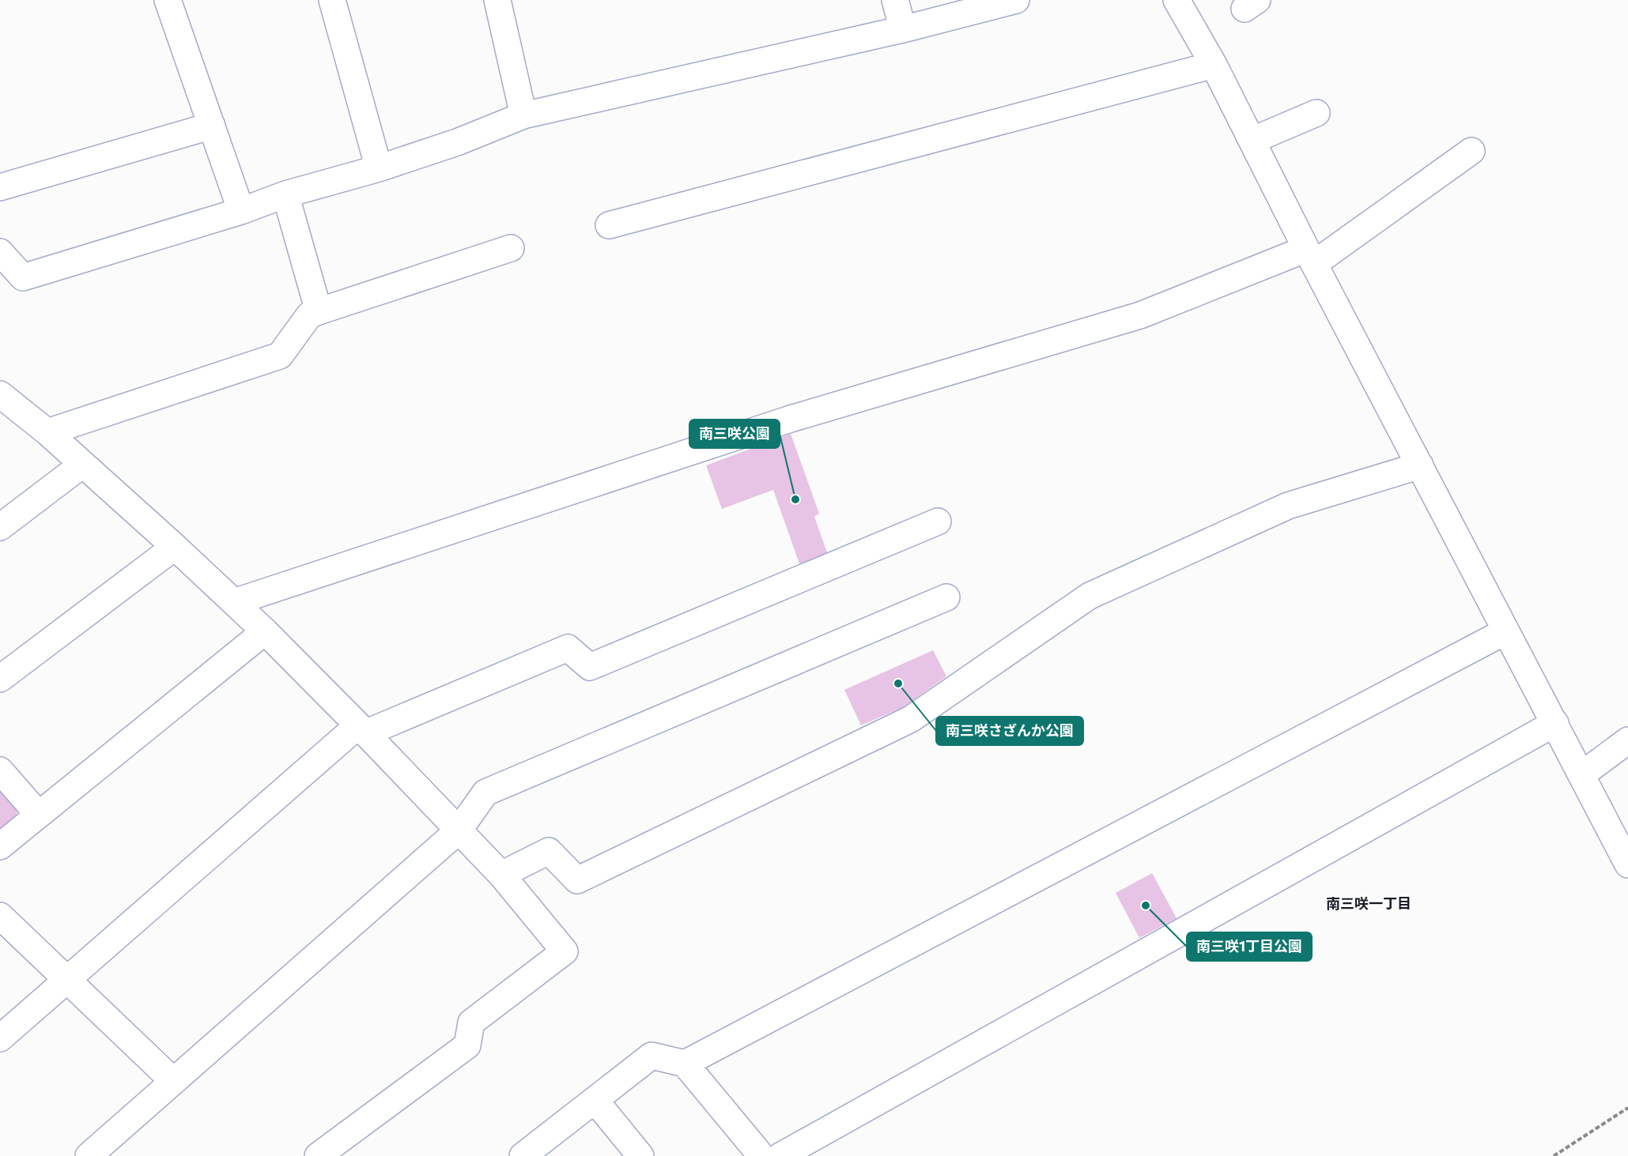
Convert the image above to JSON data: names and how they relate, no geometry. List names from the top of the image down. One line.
{"districts":["南三咲一丁目"],"places":["南三咲公園","南三咲さざんか公園","南三咲1丁目公園"]}
